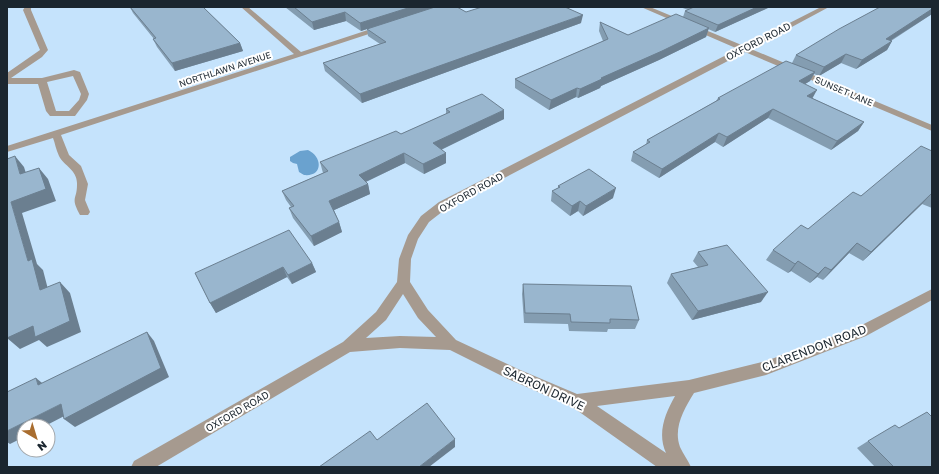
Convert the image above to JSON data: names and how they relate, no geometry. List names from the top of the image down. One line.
{"streets":{"street":["OXFORD ROAD","NORTHLAWN AVENUE","SUNSET LANE","CLARENDON ROAD","SABRON DRIVE"]},"crossings":[["OXFORD ROAD","SUNSET LANE"],["OXFORD ROAD","SABRON DRIVE"],["CLARENDON ROAD","SABRON DRIVE"]],"north":"bottom right"}
